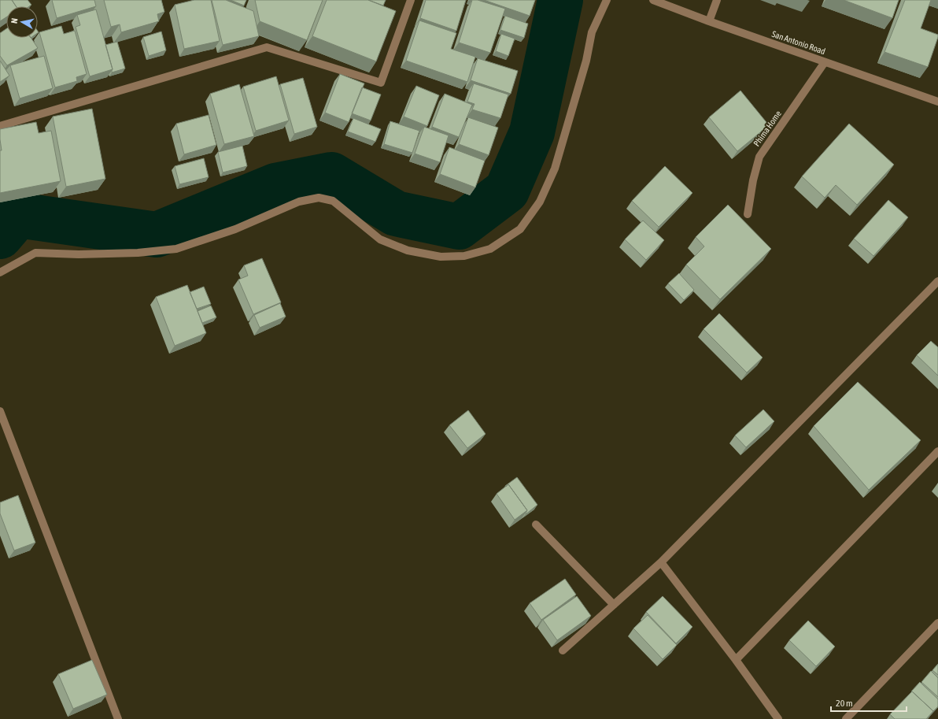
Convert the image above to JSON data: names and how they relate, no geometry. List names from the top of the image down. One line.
{"streets":{"street":["San Antonio Road","Phima Home"]},"crossings":[["San Antonio Road","Phima Home"]],"scale_bar":"20 m","north":"left"}
